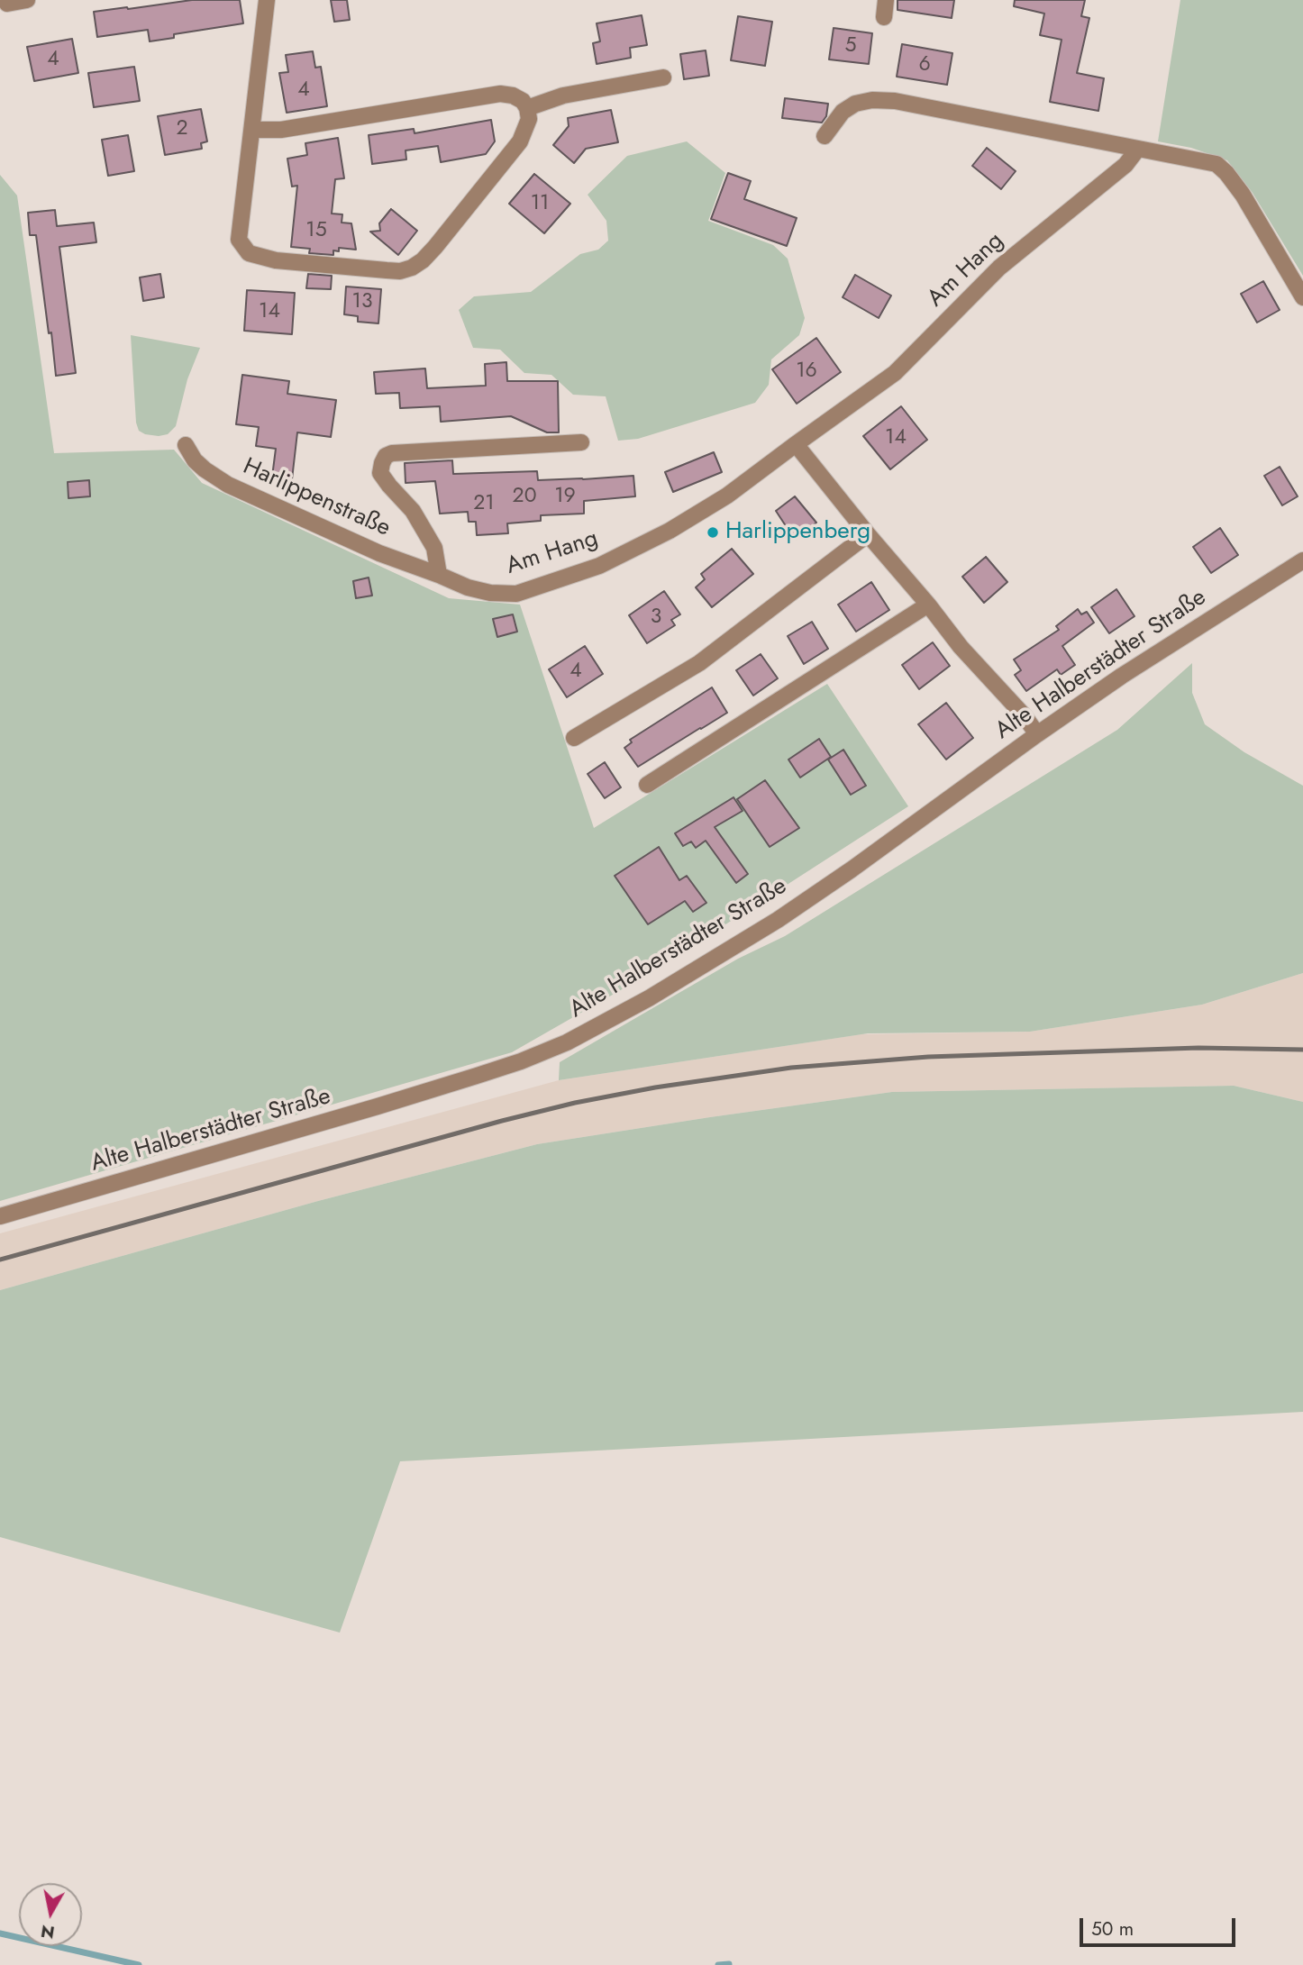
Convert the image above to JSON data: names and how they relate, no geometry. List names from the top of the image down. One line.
{"streets":{"street":["Am Hang","Harlippenstraße","Alte Halberstädter Straße"]},"crossings":[["Am Hang","Harlippenstraße"]],"places":["Harlippenberg"],"house_numbers":["5","4","6","4","2","11","15","13","14","16","14","20","19","21","3","4"],"scale_bar":"50 m","north":"bottom"}
